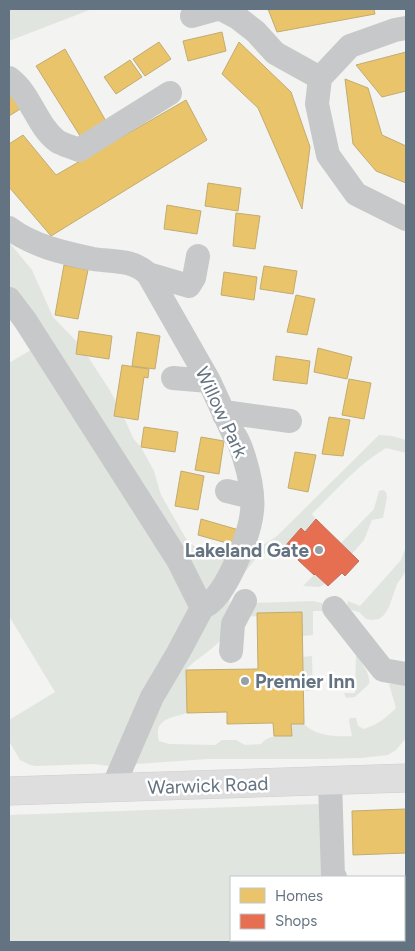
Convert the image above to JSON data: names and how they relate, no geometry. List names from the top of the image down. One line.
{"streets":{"main road":["Warwick Road"],"street":["Willow Park"]},"crossings":[["Willow Park","Warwick Road"]],"places":["Lakeland Gate","Premier Inn"],"legend":["Homes","Shops"]}
